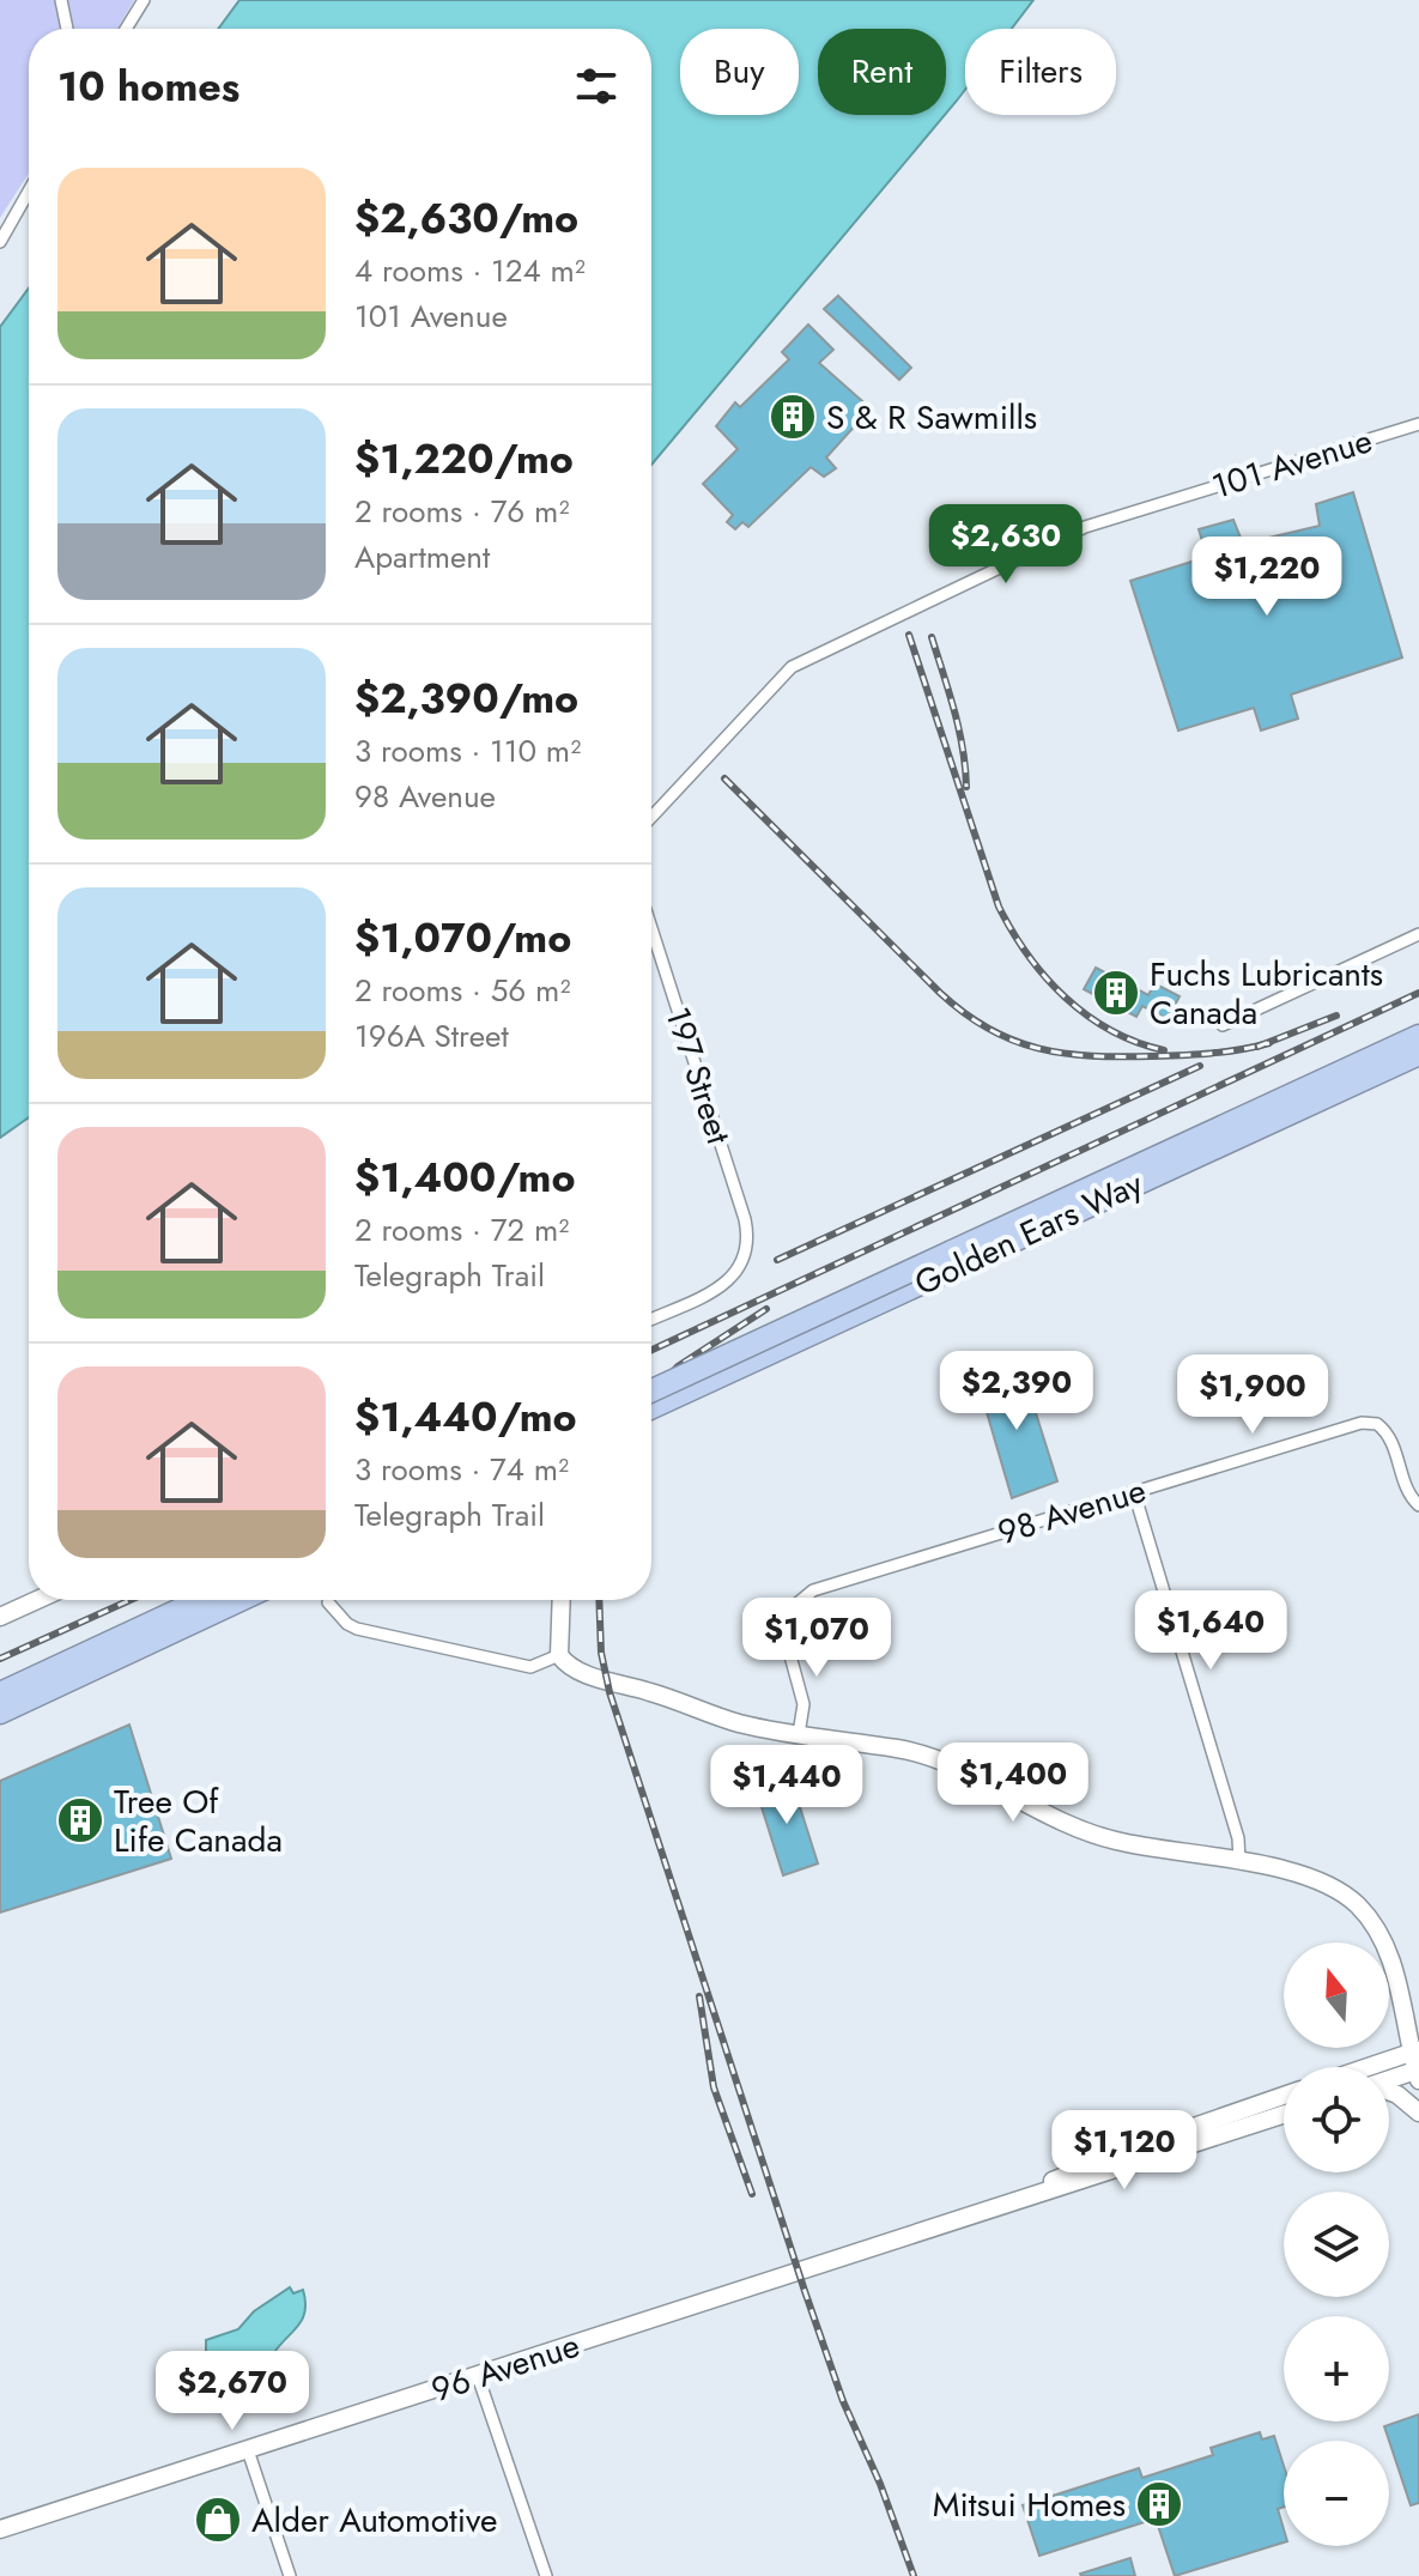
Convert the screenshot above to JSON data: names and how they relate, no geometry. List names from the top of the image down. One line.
{"streets":{"highway":["Golden Ears Way"],"main road":["96 Avenue"],"street":["101 Avenue","197 Street","98 Avenue"]},"places":{"building":["S & R Sawmills","Fuchs Lubricants Canada","Tree Of Life Canada","Mitsui Homes"],"shop":["Alder Automotive"]},"north":"top","page":{"chip":["Buy","Rent","Filters"],"heading":"10 homes","list":[{"name":"$2,630/mo","note":"4 rooms · 124 m² · 101 Avenue"},{"name":"$1,220/mo","note":"2 rooms · 76 m² · Apartment"},{"name":"$2,390/mo","note":"3 rooms · 110 m² · 98 Avenue"},{"name":"$1,070/mo","note":"2 rooms · 56 m² · 196A Street"},{"name":"$1,400/mo","note":"2 rooms · 72 m² · Telegraph Trail"},{"name":"$1,440/mo","note":"3 rooms · 74 m² · Telegraph Trail"}],"price":["$2,630","$1,220","$2,390","$1,900","$1,640","$1,070","$1,400","$1,440","$1,120","$2,670"],"map_buttons":["+","−"]}}
